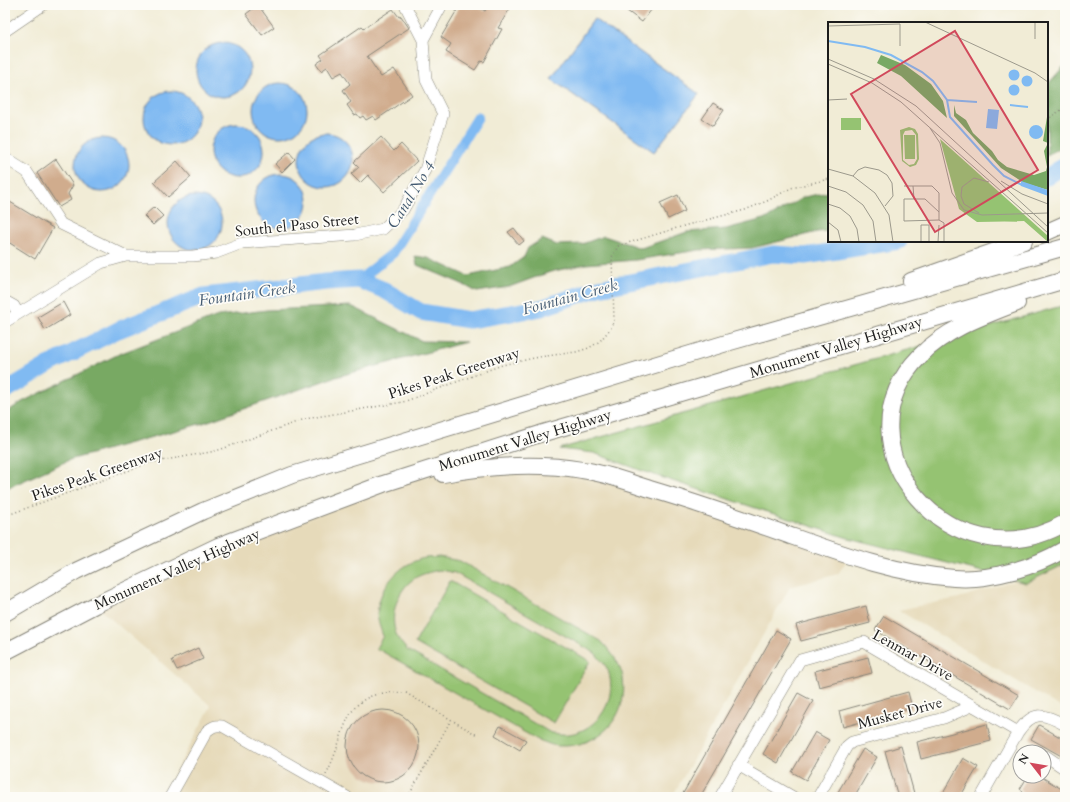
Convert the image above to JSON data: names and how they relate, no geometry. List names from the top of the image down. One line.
{"streets":{"highway":["Monument Valley Highway"],"street":["South el Paso Street","Lenmar Drive","Musket Drive"],"path":["Pikes Peak Greenway"]},"crossings":[["Lenmar Drive","Musket Drive"]],"water":["Canal No 4","Fountain Creek"],"north":"top left"}
